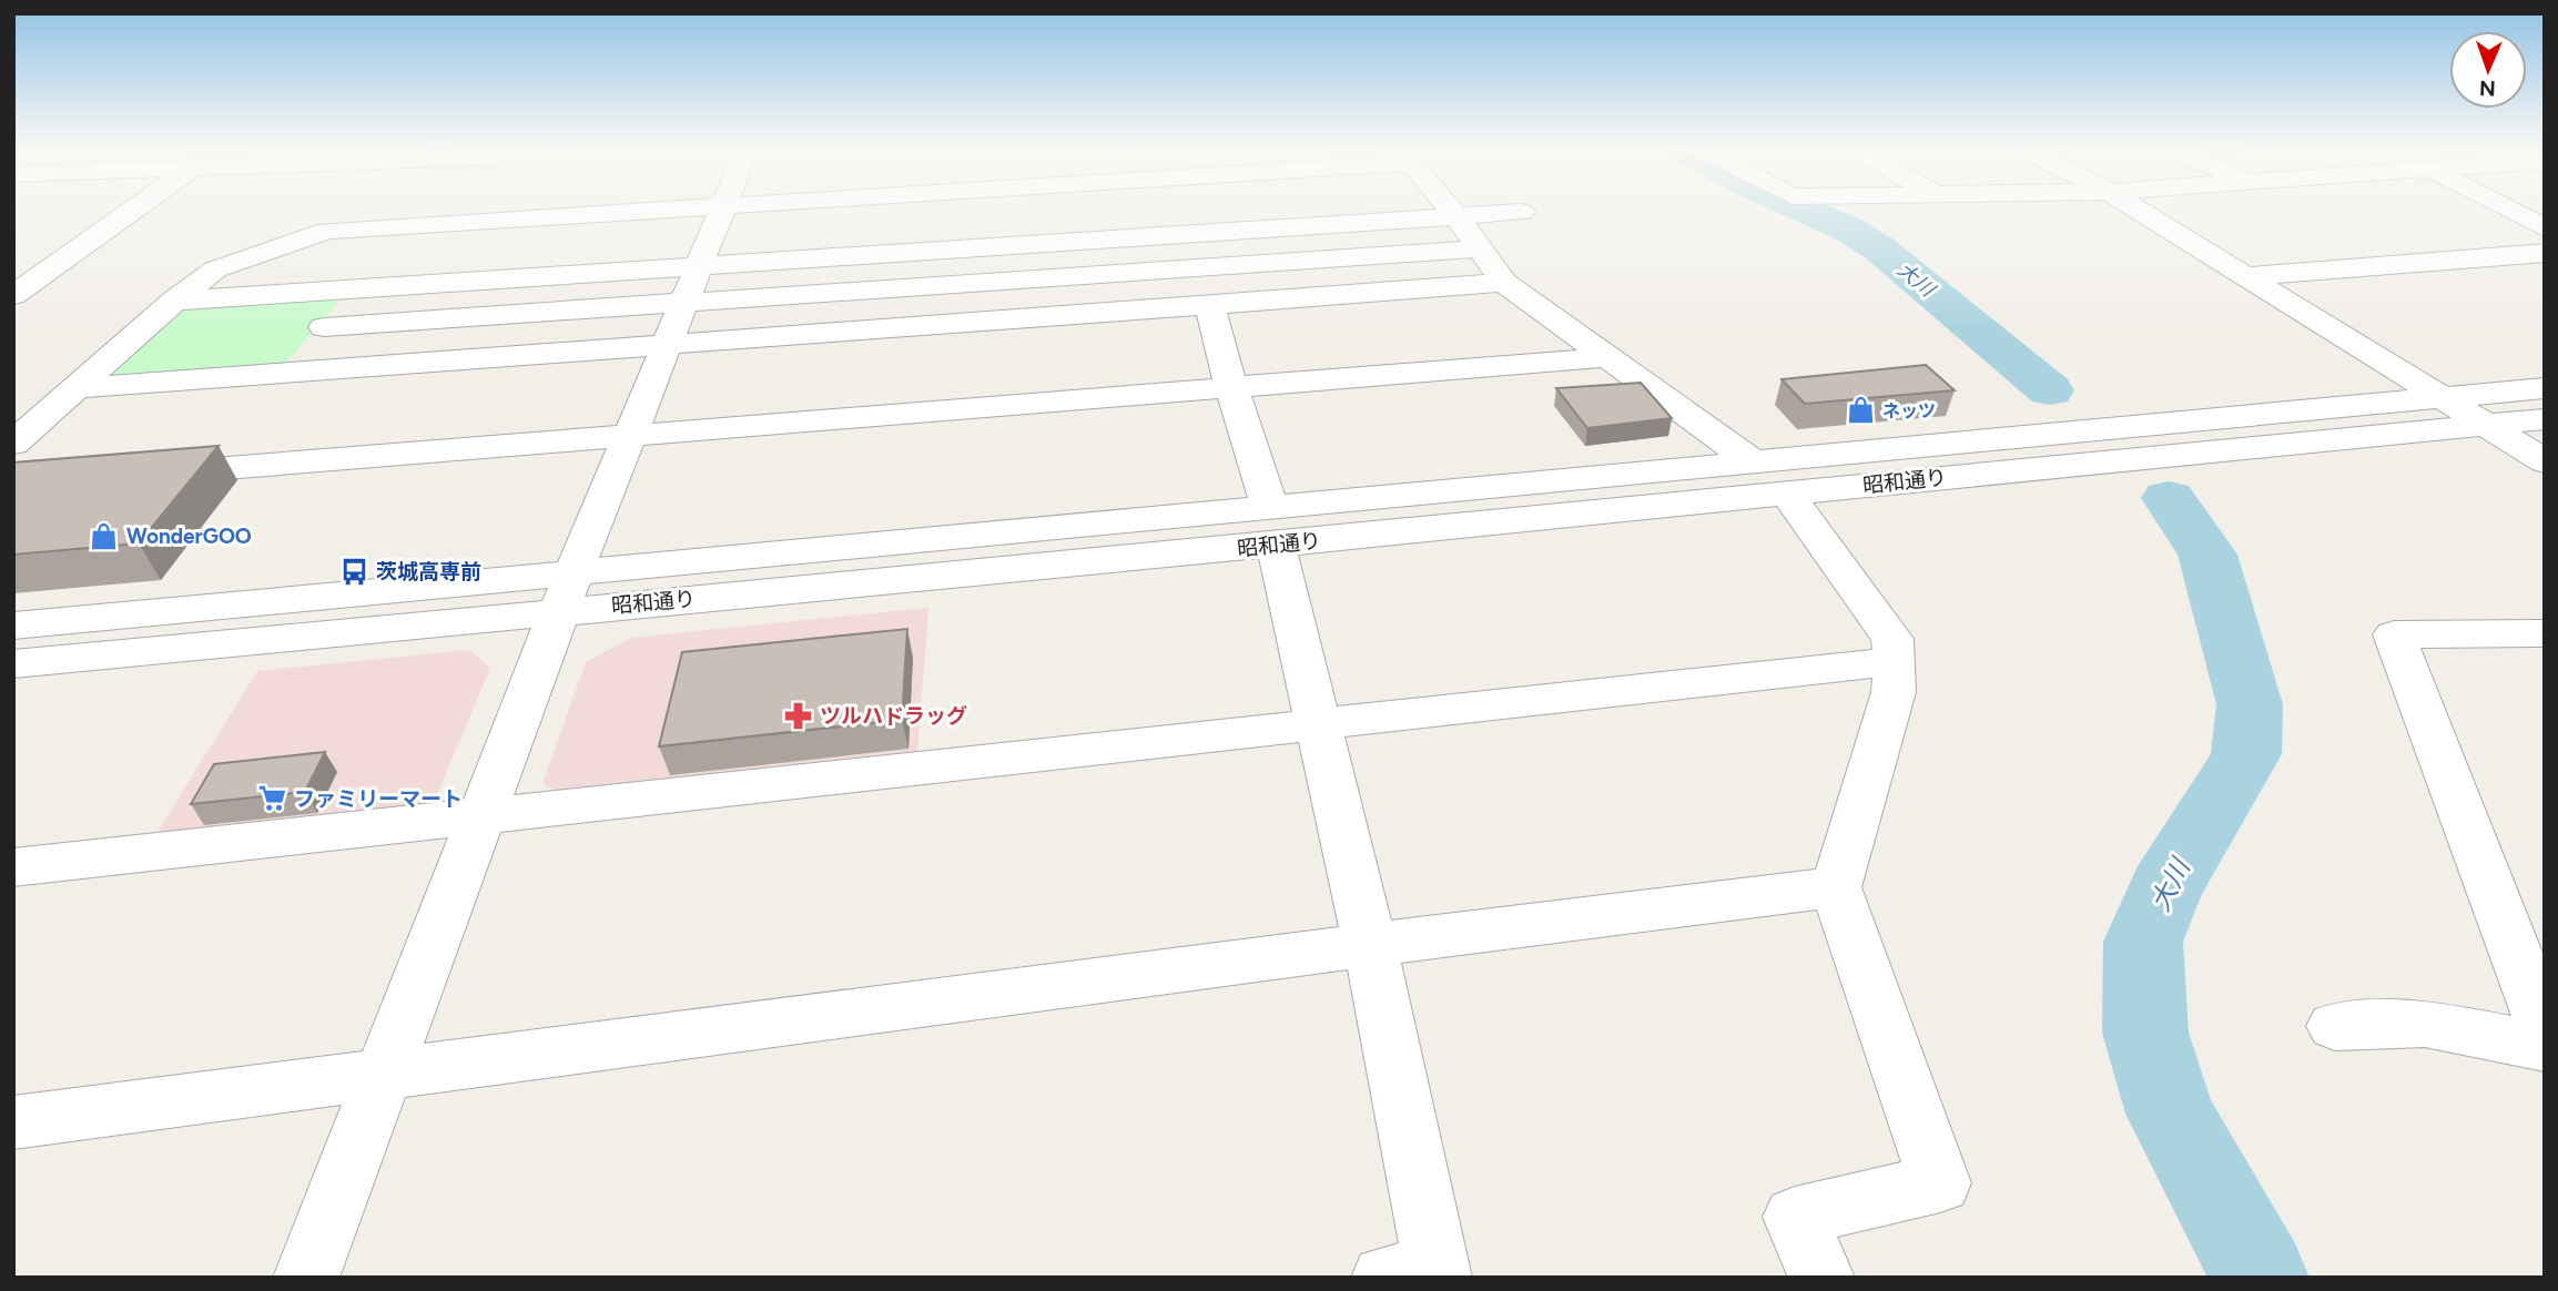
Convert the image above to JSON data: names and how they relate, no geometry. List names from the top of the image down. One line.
{"streets":{"street":["昭和通り"]},"water":["大川"],"places":{"shop":["ネッツ","WonderGOO"],"bus stop":["茨城高専前"],"pharmacy":["ツルハドラッグ"],"supermarket":["ファミリーマート"]},"north":"bottom"}
